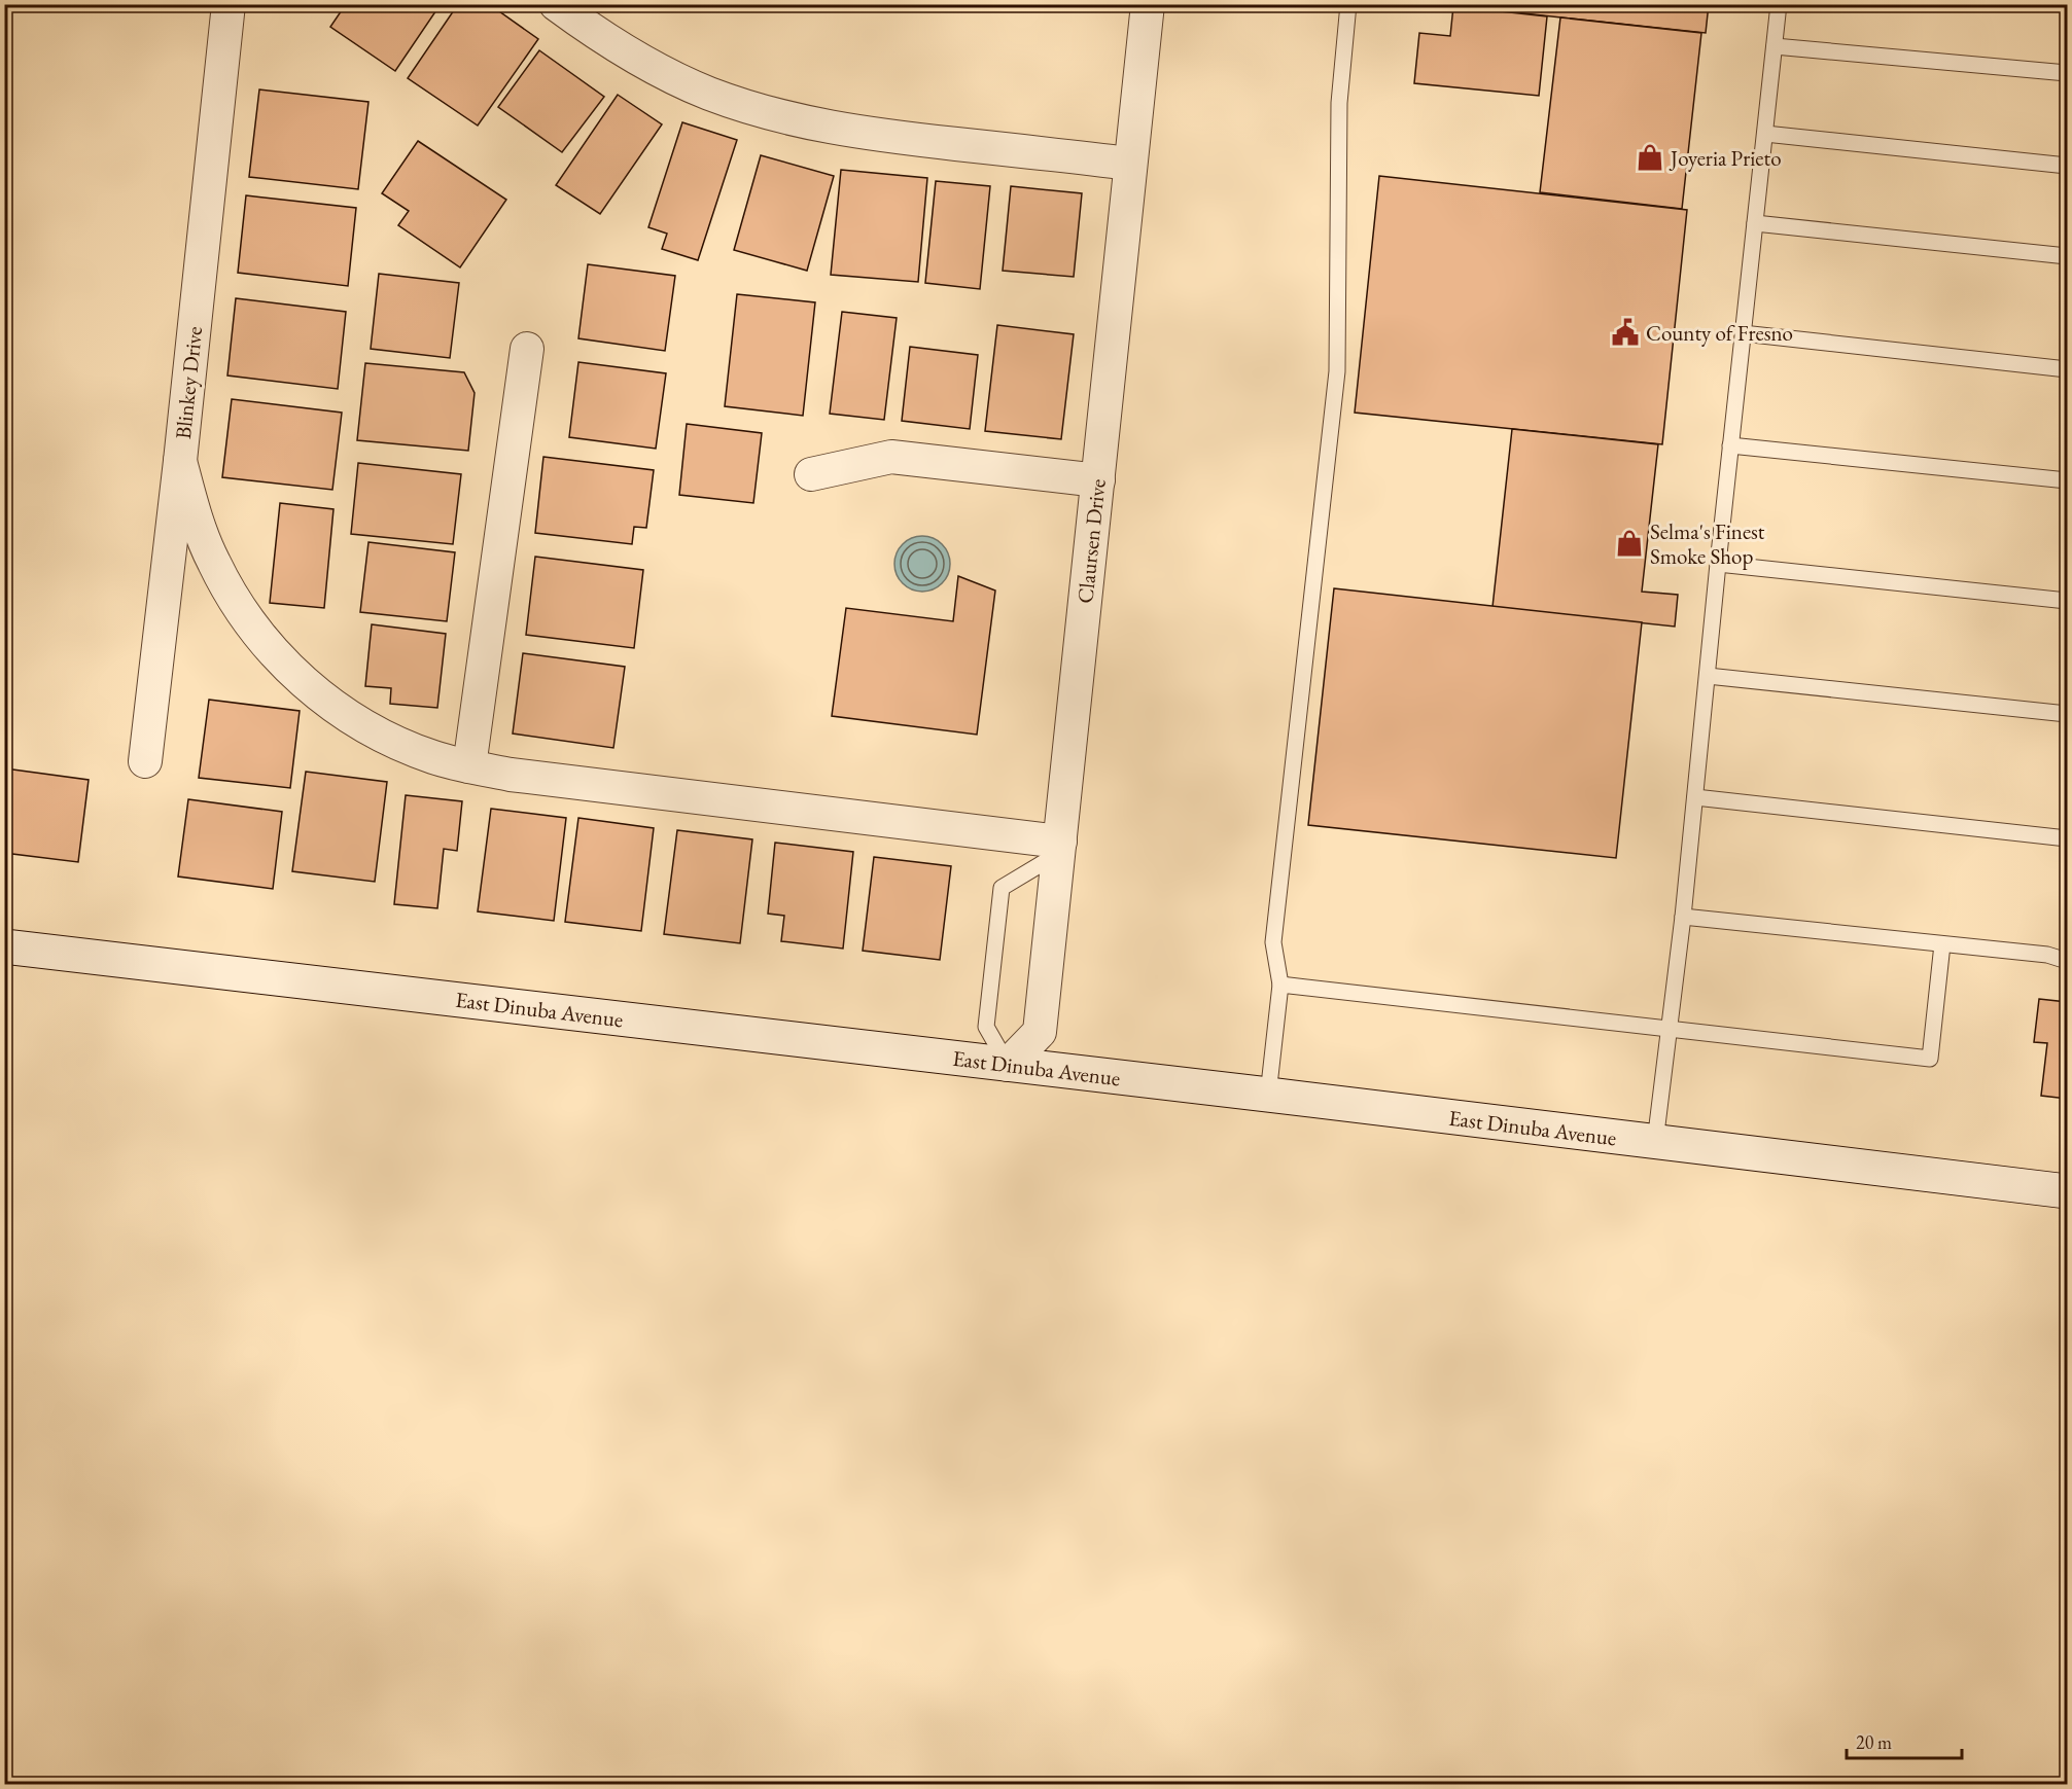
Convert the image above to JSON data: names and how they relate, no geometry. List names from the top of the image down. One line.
{"streets":{"street":["Blinkey Drive","Claursen Drive","East Dinuba Avenue"]},"crossings":[["Claursen Drive","East Dinuba Avenue"]],"places":{"shop":["Joyeria Prieto","Selma's Finest Smoke Shop"],"public building":["County of Fresno"]},"scale_bar":"20 m"}
